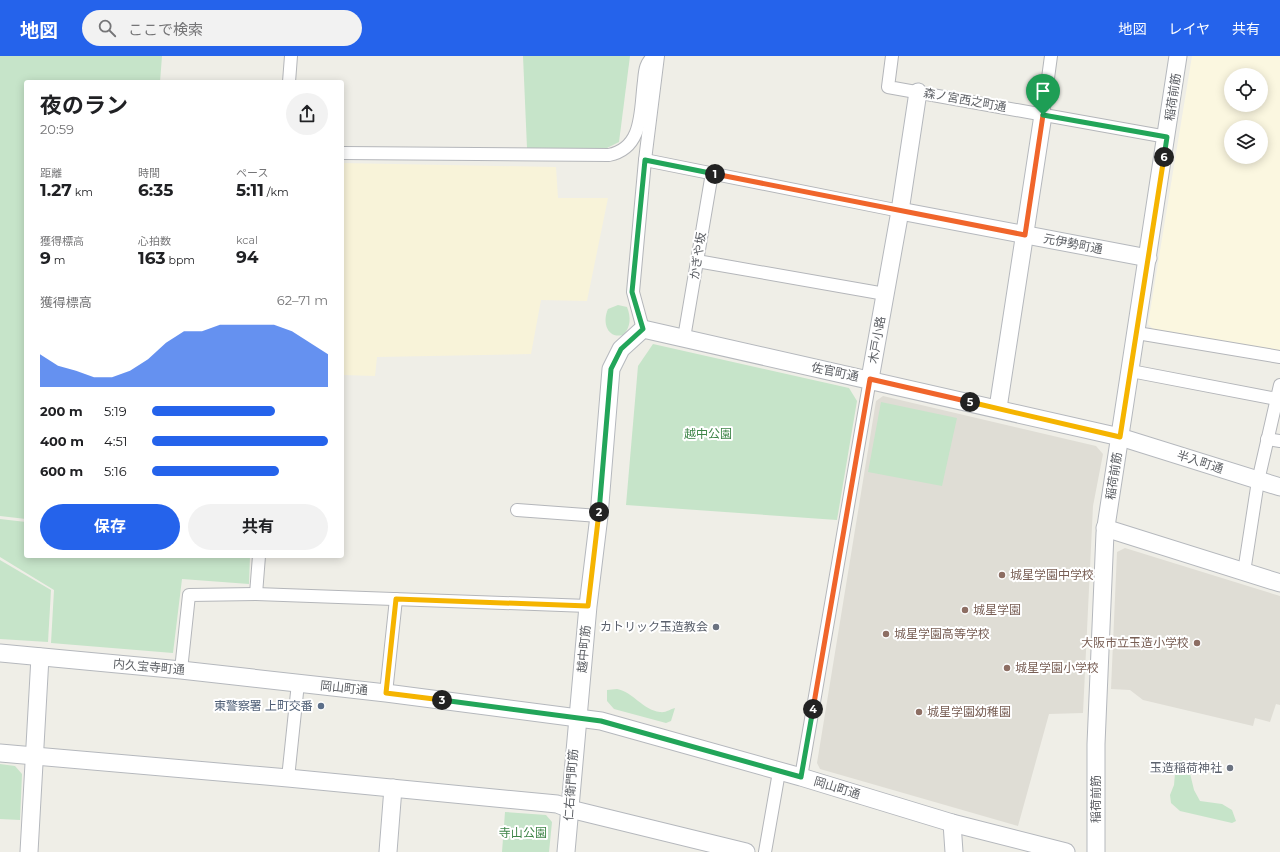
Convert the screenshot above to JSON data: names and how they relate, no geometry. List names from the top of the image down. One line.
{"streets":{"street":["稲荷前筋","森ノ宮西之町通","元伊勢町通","かぎや坂","木戸小路","佐官町通","半入町通","越中町筋","内久宝寺町通","岡山町通","仁右衛門町筋"]},"crossings":[["稲荷前筋","森ノ宮西之町通"],["稲荷前筋","元伊勢町通"],["稲荷前筋","佐官町通"],["稲荷前筋","半入町通"],["森ノ宮西之町通","木戸小路"],["元伊勢町通","かぎや坂"],["元伊勢町通","木戸小路"],["かぎや坂","佐官町通"],["木戸小路","佐官町通"],["木戸小路","岡山町通"],["佐官町通","半入町通"],["佐官町通","越中町筋"],["越中町筋","岡山町通"],["越中町筋","仁右衛門町筋"],["内久宝寺町通","岡山町通"],["岡山町通","仁右衛門町筋"]],"parks":["越中公園","寺山公園"],"places":["城星学園中学校","城星学園","カトリック玉造教会","城星学園高等学校","大阪市立玉造小学校","城星学園小学校","東警察署 上町交番","城星学園幼稚園","玉造稲荷神社"],"page":{"header":"地図","search":"ここで検索","nav":["地図","レイヤ","共有"],"heading":["夜のラン","20:59"],"pins":["6","1","5","2","3","4"],"stats":[["距離","1.27 km"],["時間","6:35"],["ペース","5:11 /km"],["獲得標高","9 m"],["心拍数","163 bpm"],["kcal","94"]],"chart":["獲得標高","62–71 m"],"list":[{"name":"200 m","note":"5:19"},{"name":"400 m","note":"4:51"},{"name":"600 m","note":"5:16"}],"buttons":["保存","共有"]}}
